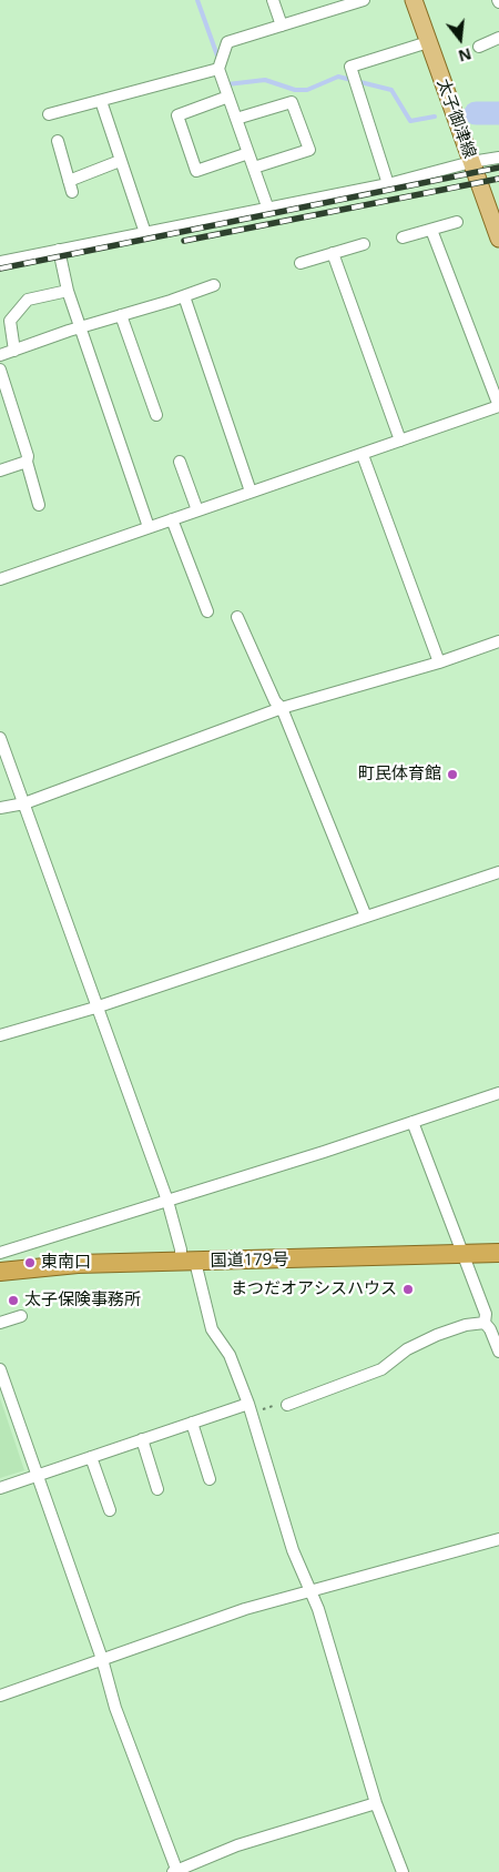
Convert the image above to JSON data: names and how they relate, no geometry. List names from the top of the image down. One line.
{"streets":{"highway":["国道179号"],"main road":["太子御津線"]},"places":["町民体育館","東南口","まつだオアシスハウス","太子保険事務所"],"north":"bottom"}
